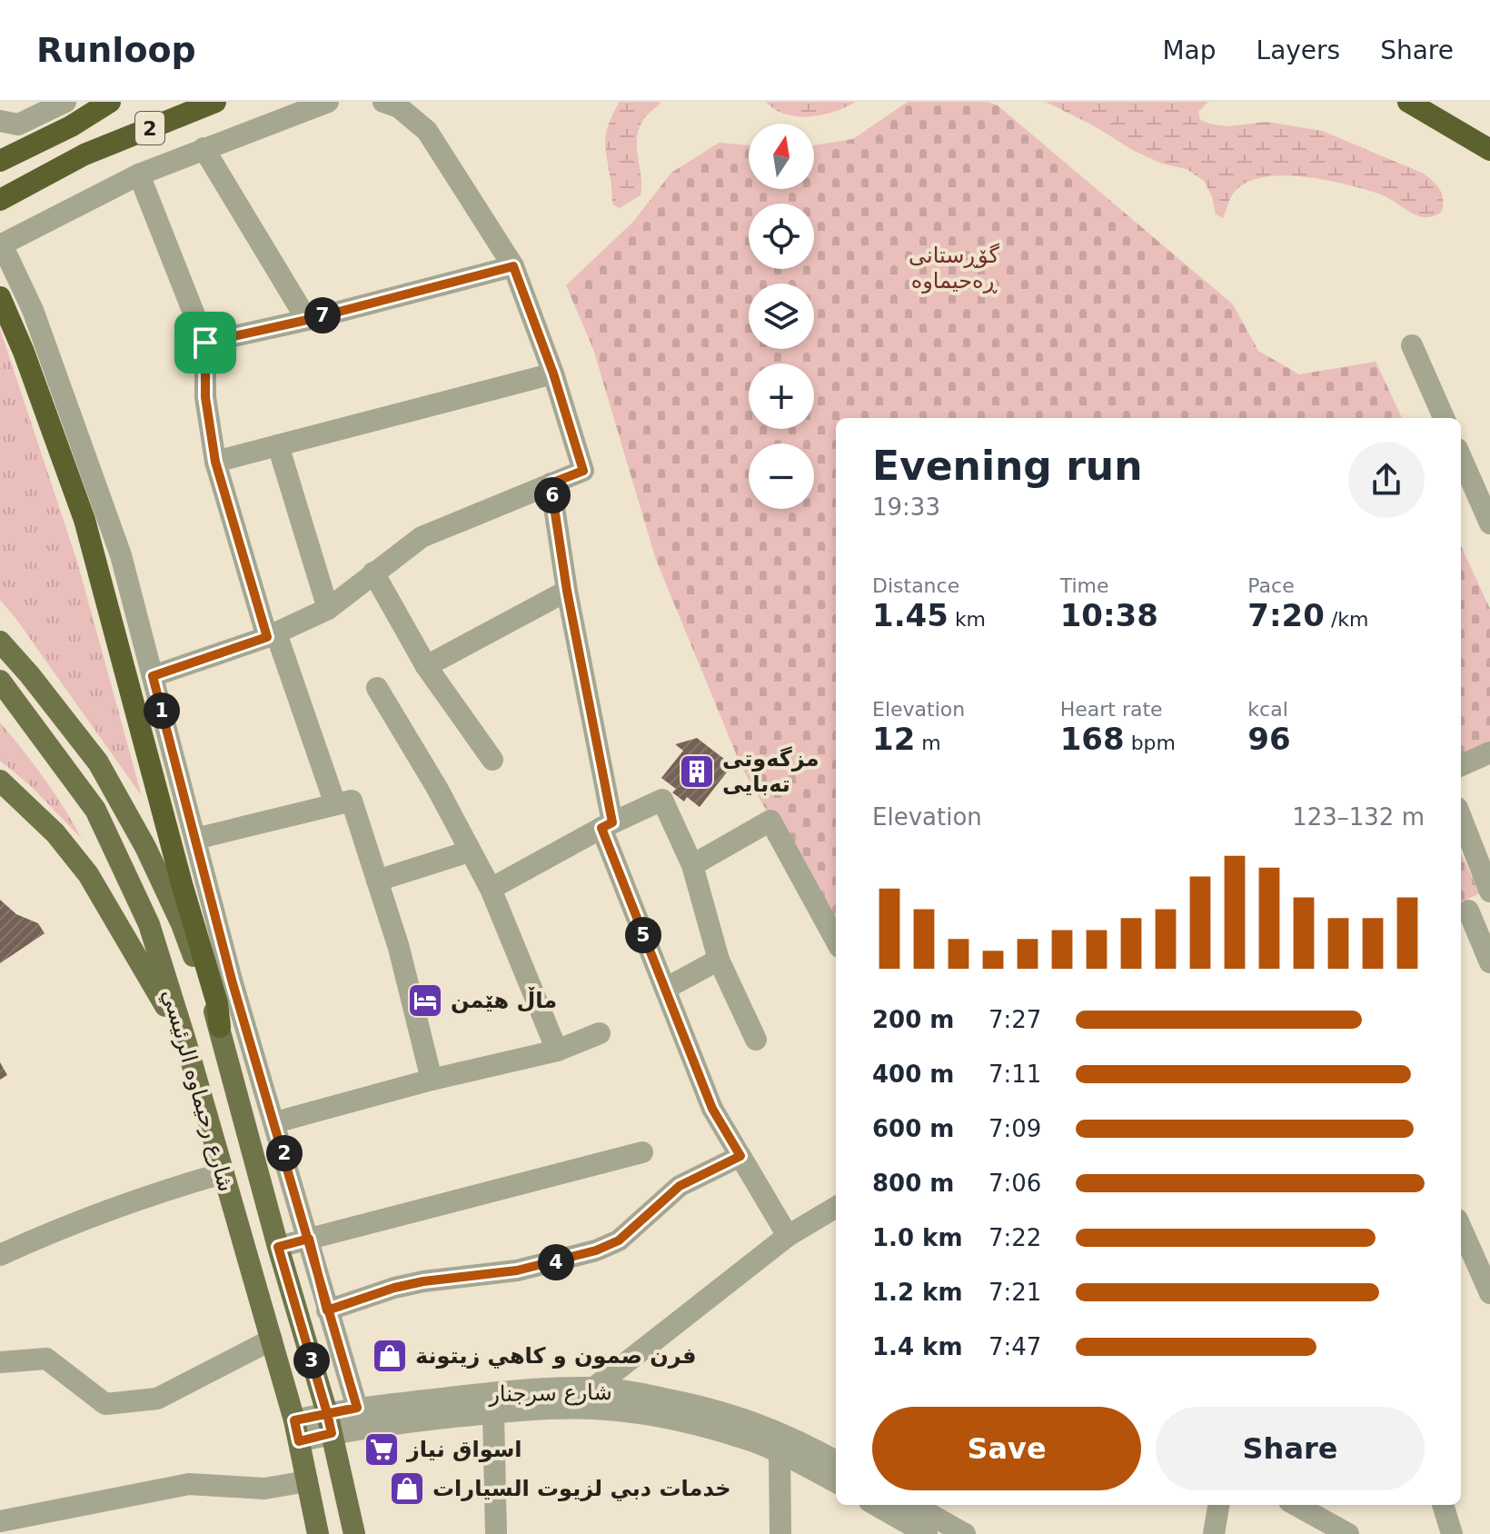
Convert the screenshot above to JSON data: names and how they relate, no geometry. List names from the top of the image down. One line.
{"streets":{"highway":["2"],"main road":["شارع رحيماوه الرئيسي"],"street":["شارع سرجنار"]},"crossings":[["شارع رحيماوه الرئيسي","شارع سرجنار"]],"parks":["گۆڕستانی ڕەحیماوە"],"places":{"building":["مزگەوتی تەبایی"],"hotel":["ماڵ هێمن"],"shop":["فرن صمون و كاهي زيتونة","خدمات دبي لزيوت السيارات"],"supermarket":["اسواق نياز"]},"north":"top","page":{"header":"Runloop","nav":["Map","Layers","Share"],"map_buttons":["+","−"],"pins":["7","6","1","5","2","4","3"],"heading":["Evening run","19:33"],"stats":[["Distance","1.45 km"],["Time","10:38"],["Pace","7:20 /km"],["Elevation","12 m"],["Heart rate","168 bpm"],["kcal","96"]],"chart":["Elevation","123–132 m"],"list":[{"name":"200 m","note":"7:27"},{"name":"400 m","note":"7:11"},{"name":"600 m","note":"7:09"},{"name":"800 m","note":"7:06"},{"name":"1.0 km","note":"7:22"},{"name":"1.2 km","note":"7:21"},{"name":"1.4 km","note":"7:47"}],"buttons":["Save","Share"]}}
